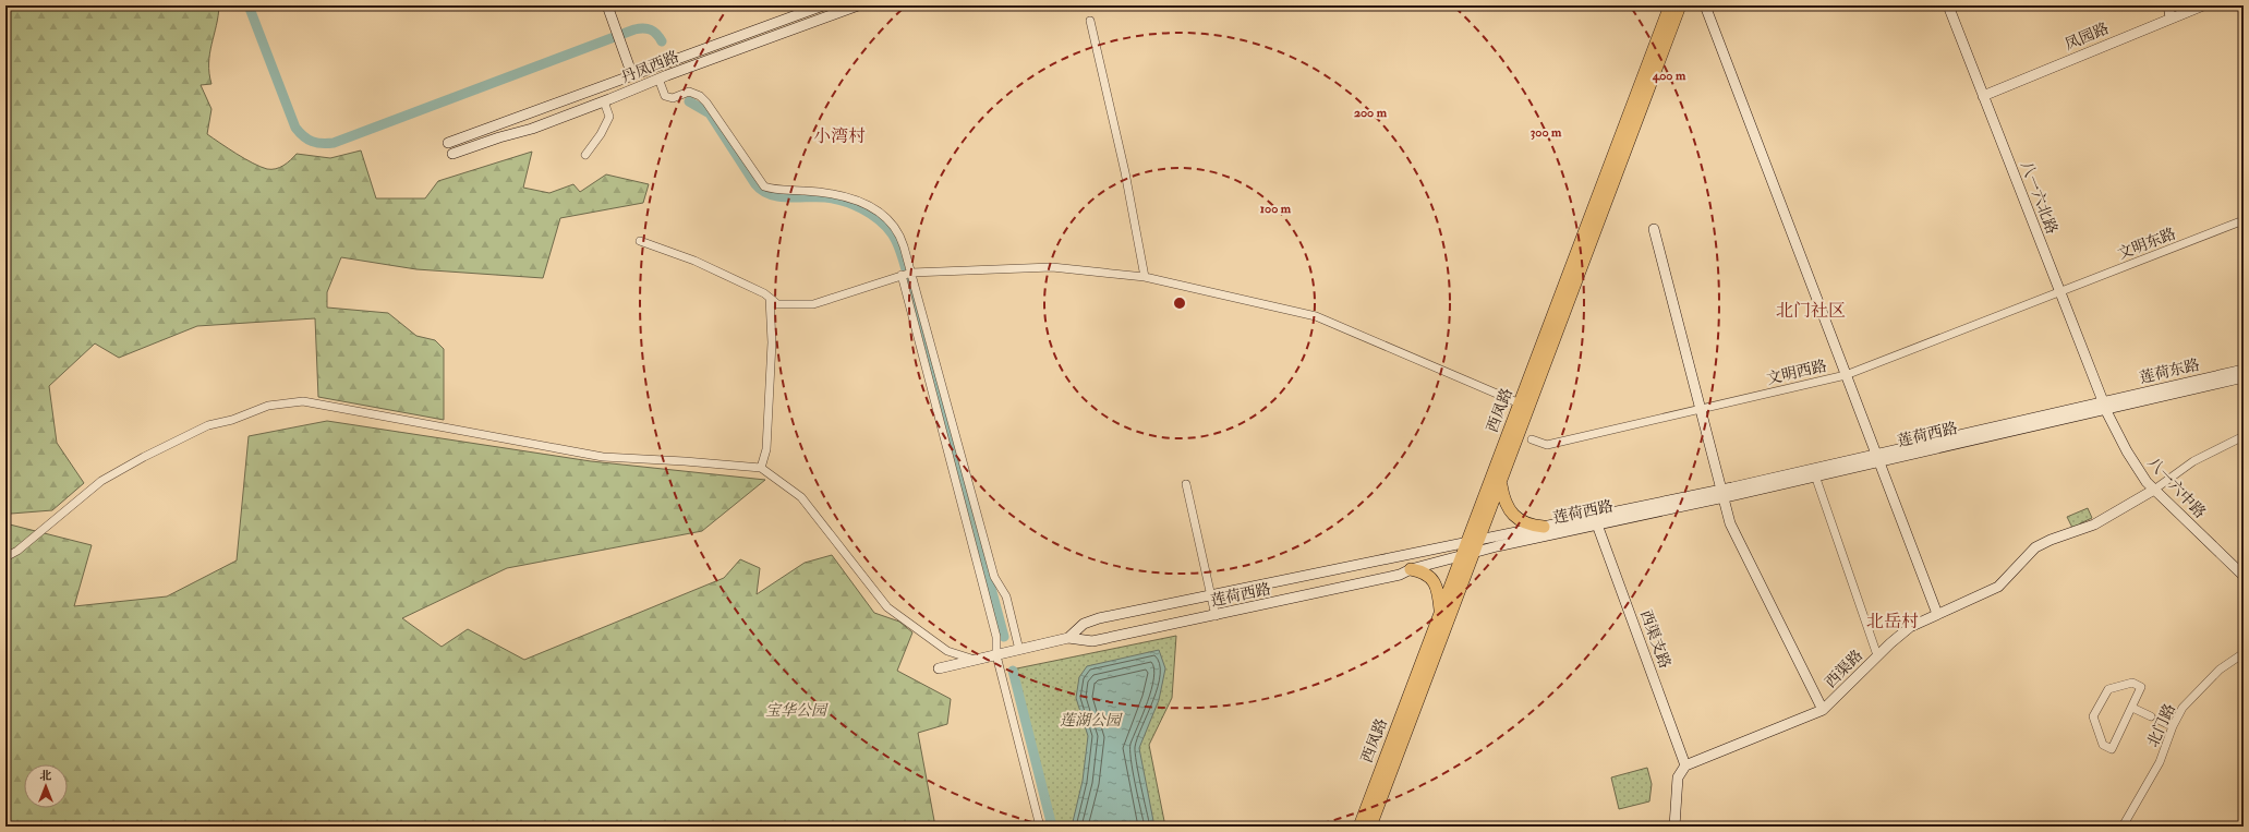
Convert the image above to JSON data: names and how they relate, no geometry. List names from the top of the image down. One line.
{"streets":{"main road":["凤园路","丹凤西路","八一六北路","莲荷东路","西凤路","莲荷西路","八一六中路","西渠支路","西渠路"],"street":["文明东路","文明西路","北门路"]},"crossings":[["凤园路","八一六北路"],["八一六北路","文明东路"],["八一六北路","莲荷东路"],["八一六北路","文明西路"],["八一六北路","莲荷西路"],["八一六北路","八一六中路"],["文明东路","文明西路"],["莲荷东路","莲荷西路"],["莲荷东路","八一六中路"],["西凤路","莲荷西路"],["莲荷西路","八一六中路"],["莲荷西路","西渠支路"],["八一六中路","西渠路"],["西渠支路","西渠路"]],"districts":["小湾村","北门社区","北岳村"],"parks":["宝华公园","莲湖公园"],"north":"top","rings":["400 m","200 m","300 m","100 m"]}
